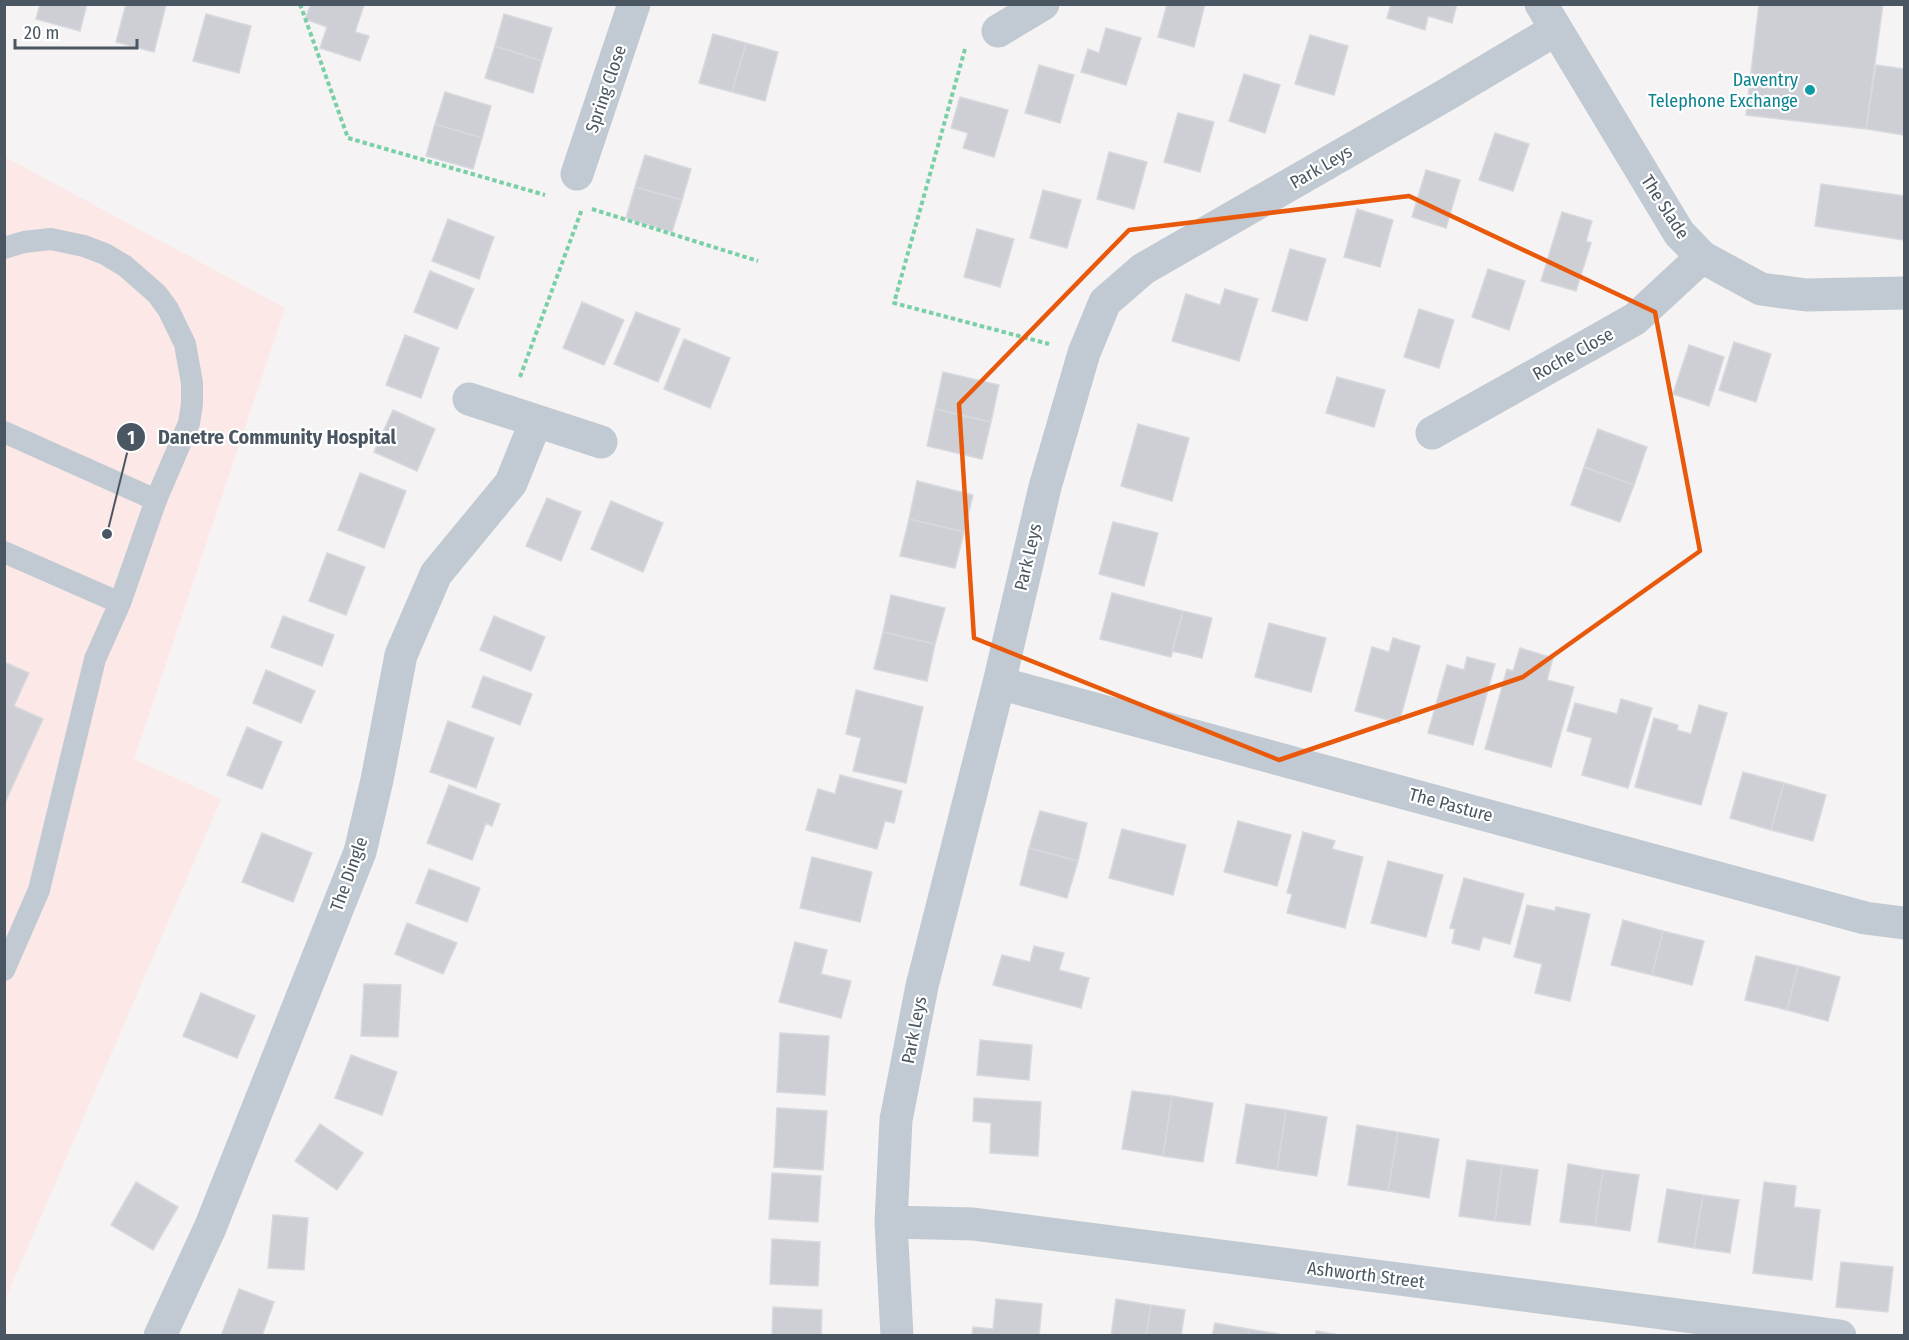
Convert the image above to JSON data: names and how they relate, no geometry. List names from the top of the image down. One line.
{"streets":{"street":["Spring Close","Park Leys","The Slade","Roche Close","The Pasture","The Dingle","Ashworth Street"]},"crossings":[["Park Leys","The Slade"],["Park Leys","The Pasture"],["Park Leys","Ashworth Street"],["The Slade","Roche Close"]],"places":["Daventry Telephone Exchange","Danetre Community Hospital"],"scale_bar":"20 m"}
